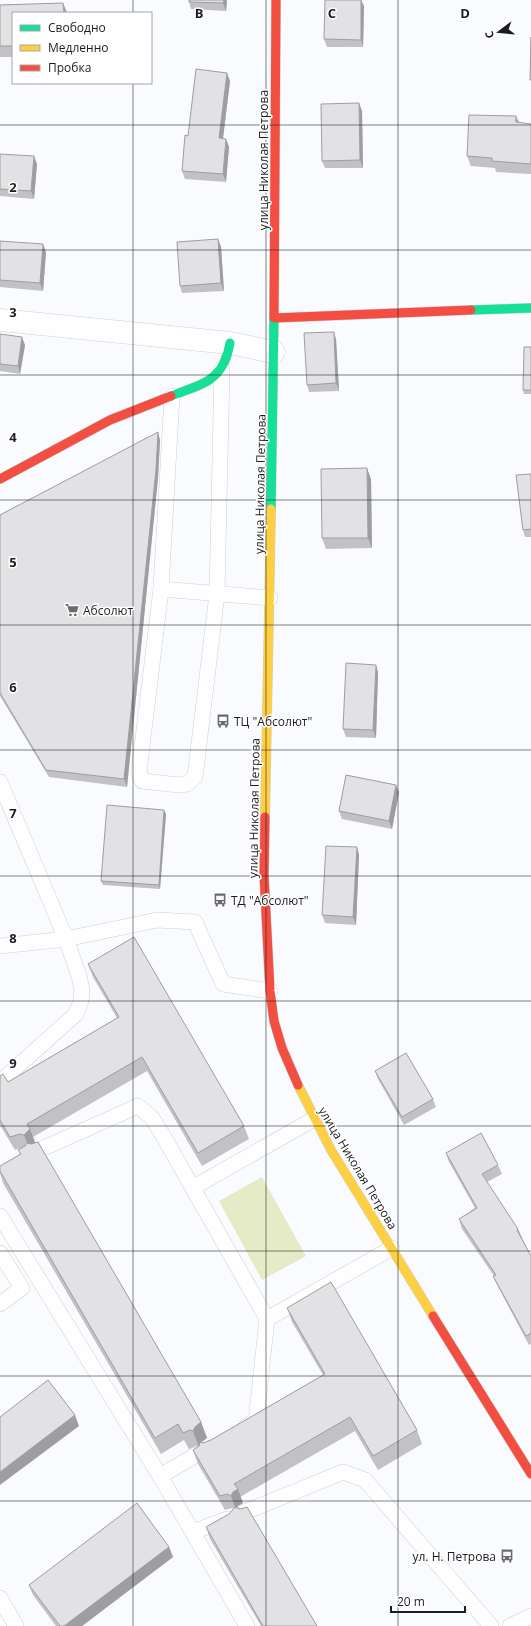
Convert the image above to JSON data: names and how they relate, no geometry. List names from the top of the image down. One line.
{"streets":{"main road":["улица Николая Петрова"]},"places":{"supermarket":["Абсолют"],"bus stop":["ТЦ \"Абсолют\"","ТД \"Абсолют\"","ул. Н. Петрова"]},"legend":["Свободно","Медленно","Пробка"],"scale_bar":"20 m","north":"left","grid":{"columns":["B","C","D"],"rows":["2","3","4","5","6","7","8","9"]}}
